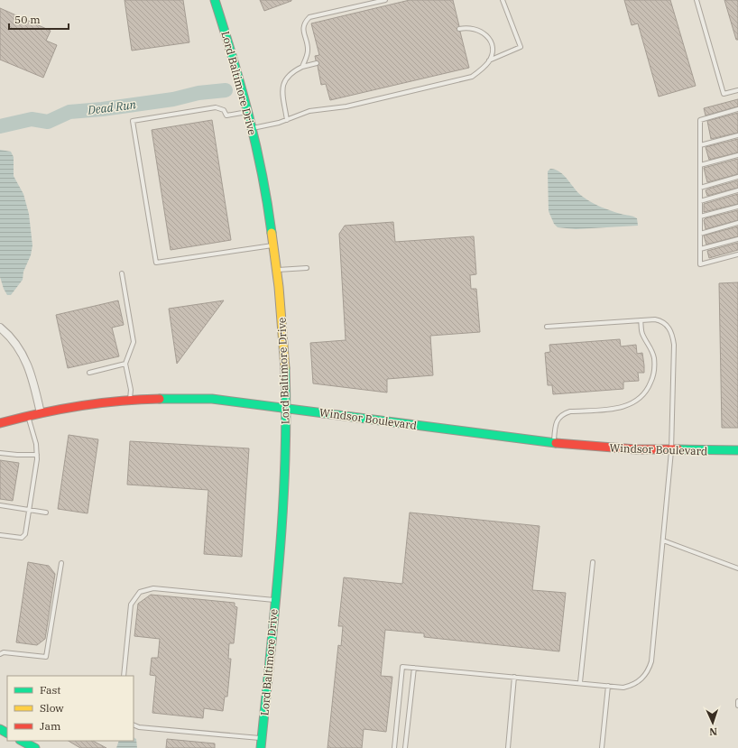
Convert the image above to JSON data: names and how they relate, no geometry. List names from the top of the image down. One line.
{"streets":{"main road":["Lord Baltimore Drive","Windsor Boulevard"]},"crossings":[["Lord Baltimore Drive","Windsor Boulevard"]],"water":["Dead Run"],"legend":["Fast","Slow","Jam"],"scale_bar":"50 m","north":"bottom"}
